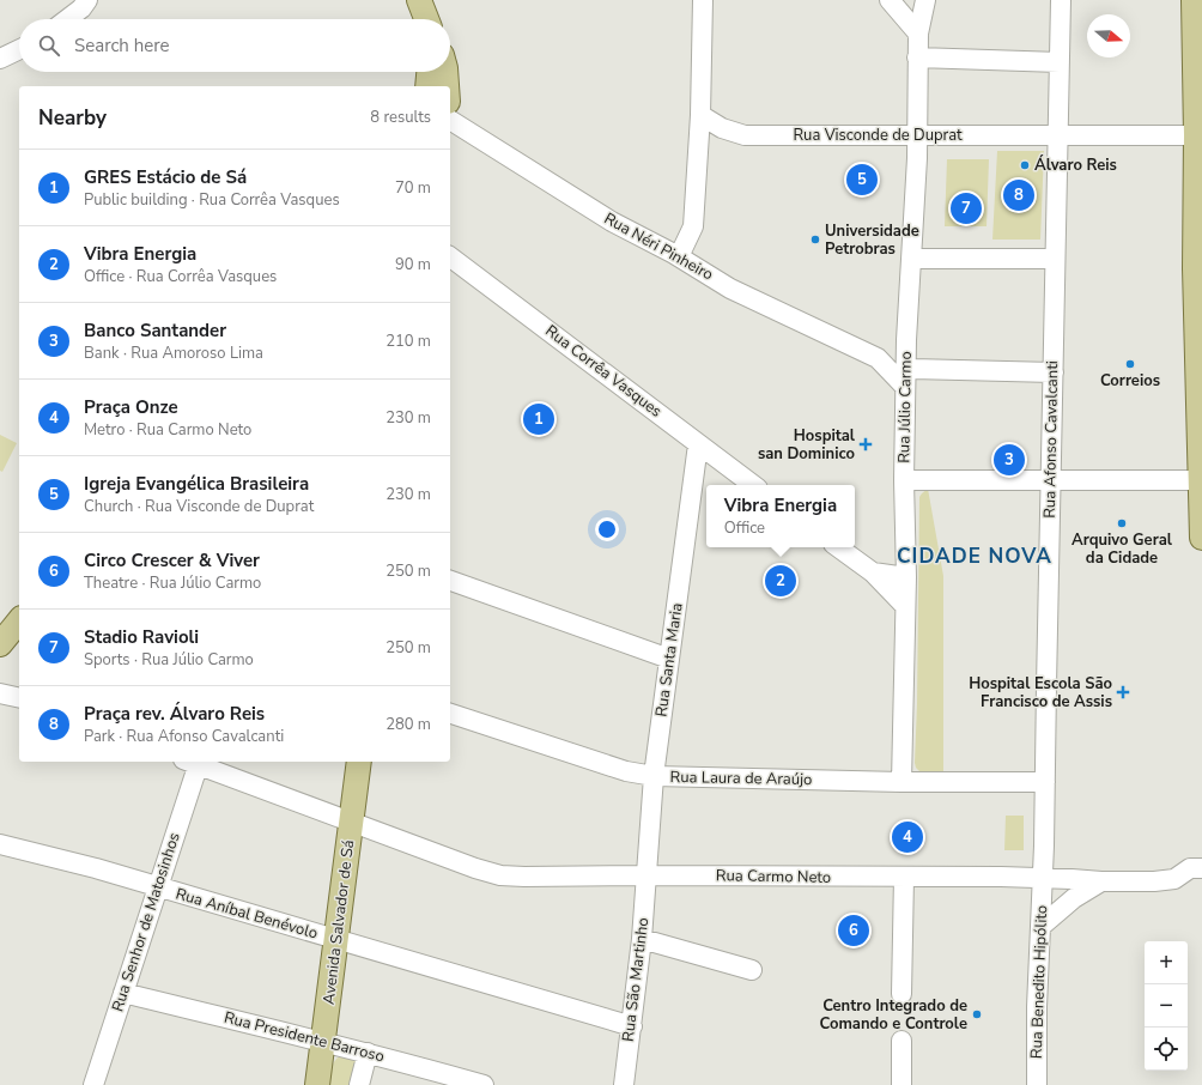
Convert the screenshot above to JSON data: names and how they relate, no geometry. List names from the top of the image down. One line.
{"streets":{"main road":["Avenida Salvador de Sá"],"street":["Rua Visconde de Duprat","Rua Néri Pinheiro","Rua Corrêa Vasques","Rua Júlio Carmo","Rua Afonso Cavalcanti","Rua Santa Maria","Rua Laura de Araújo","Rua Carmo Neto","Rua Aníbal Benévolo","Rua Senhor de Matosinhos","Rua São Martinho","Rua Benedito Hipólito","Rua Presidente Barroso"]},"crossings":[["Rua Visconde de Duprat","Rua Júlio Carmo"],["Rua Visconde de Duprat","Rua Afonso Cavalcanti"],["Rua Néri Pinheiro","Rua Júlio Carmo"],["Rua Corrêa Vasques","Rua Santa Maria"],["Rua Júlio Carmo","Rua Laura de Araújo"],["Rua Afonso Cavalcanti","Rua Laura de Araújo"],["Rua Afonso Cavalcanti","Rua Carmo Neto"],["Rua Afonso Cavalcanti","Rua Benedito Hipólito"],["Rua Santa Maria","Rua Laura de Araújo"],["Rua Santa Maria","Rua Carmo Neto"],["Rua Santa Maria","Rua São Martinho"],["Rua Carmo Neto","Rua Senhor de Matosinhos"],["Rua Carmo Neto","Avenida Salvador de Sá"],["Rua Carmo Neto","Rua São Martinho"],["Rua Carmo Neto","Rua Benedito Hipólito"],["Rua Aníbal Benévolo","Rua Senhor de Matosinhos"],["Rua Aníbal Benévolo","Avenida Salvador de Sá"],["Rua Aníbal Benévolo","Rua São Martinho"],["Rua Senhor de Matosinhos","Rua Presidente Barroso"],["Avenida Salvador de Sá","Rua Presidente Barroso"]],"districts":["CIDADE NOVA"],"places":{"other":["Álvaro Reis","Universidade Petrobras","Correios","Arquivo Geral da Cidade","Centro Integrado de Comando e Controle"],"health":["Hospital san Dominico","Hospital Escola São Francisco de Assis"]},"north":"right","page":{"search":"Search here","heading":["Nearby","8 results"],"list":[{"mark":"1","name":"GRES Estácio de Sá","note":"Public building · Rua Corrêa Vasques","value":"70 m"},{"mark":"2","name":"Vibra Energia","note":"Office · Rua Corrêa Vasques","value":"90 m"},{"mark":"3","name":"Banco Santander","note":"Bank · Rua Amoroso Lima","value":"210 m"},{"mark":"4","name":"Praça Onze","note":"Metro · Rua Carmo Neto","value":"230 m"},{"mark":"5","name":"Igreja Evangélica Brasileira","note":"Church · Rua Visconde de Duprat","value":"230 m"},{"mark":"6","name":"Circo Crescer & Viver","note":"Theatre · Rua Júlio Carmo","value":"250 m"},{"mark":"7","name":"Stadio Ravioli","note":"Sports · Rua Júlio Carmo","value":"250 m"},{"mark":"8","name":"Praça rev. Álvaro Reis","note":"Park · Rua Afonso Cavalcanti","value":"280 m"}],"pins":["5","8","7","1","3","2","4","6"],"popup":["Vibra Energia","Office"],"map_buttons":["+","−"]}}
